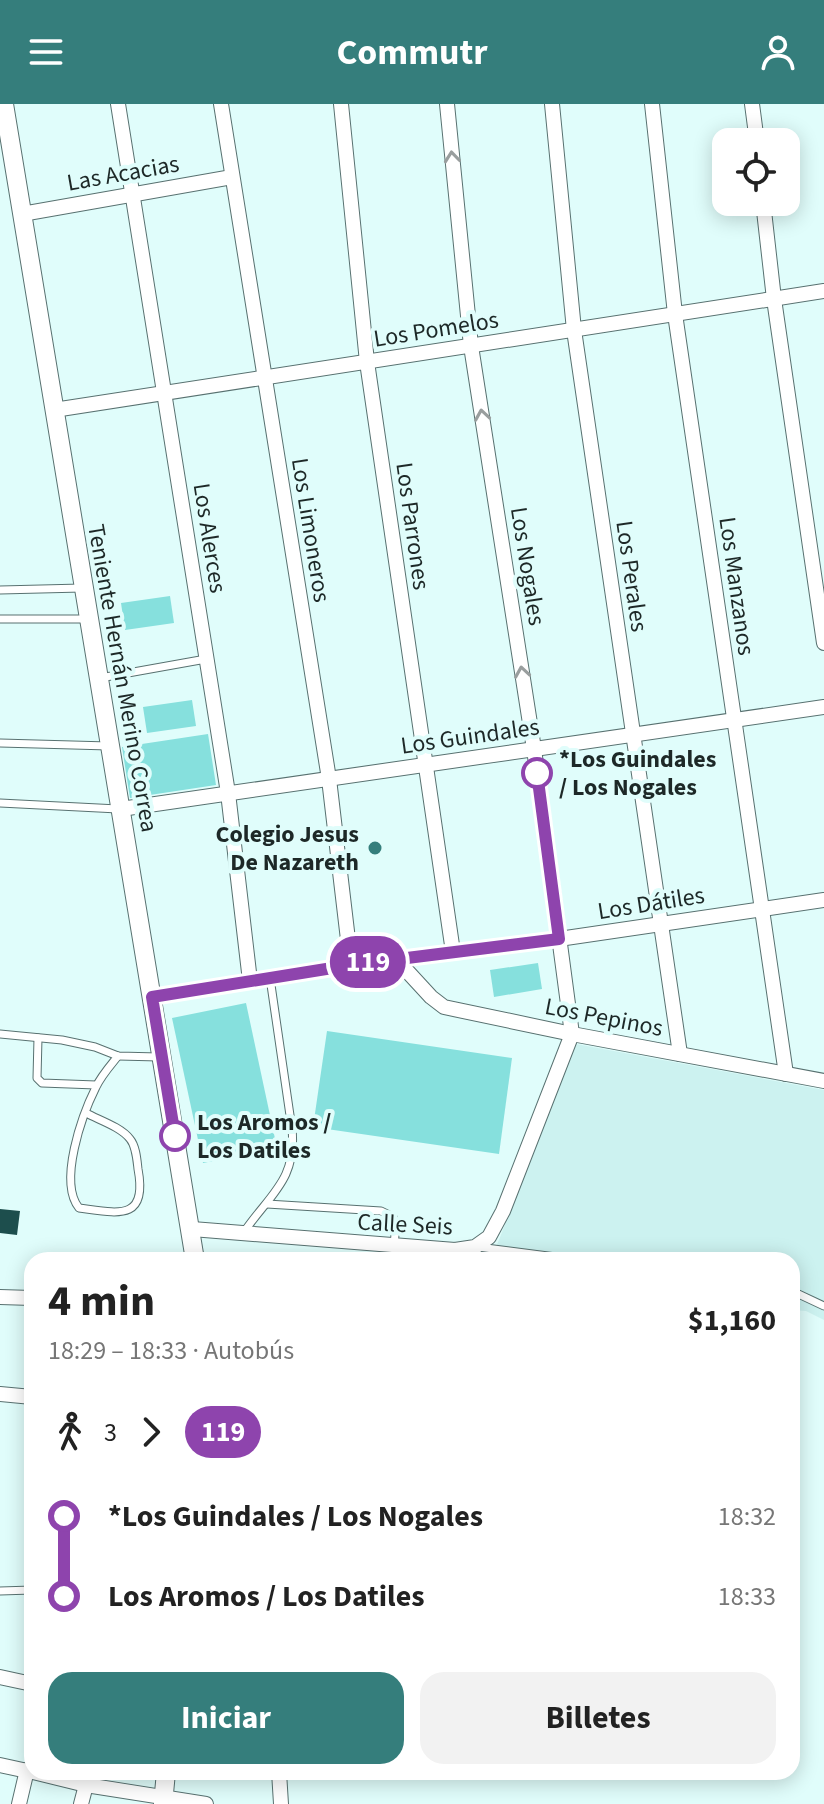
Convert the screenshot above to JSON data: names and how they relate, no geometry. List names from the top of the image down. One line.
{"streets":{"street":["Las Acacias","Los Pomelos","Los Parrones","Los Limoneros","Los Alerces","Los Nogales","Los Perales","Los Manzanos","Teniente Hernán Merino Correa","Los Guindales","Los Dátiles","Los Pepinos","Calle Seis"]},"crossings":[["Las Acacias","Los Limoneros"],["Las Acacias","Los Alerces"],["Las Acacias","Teniente Hernán Merino Correa"],["Los Pomelos","Los Parrones"],["Los Pomelos","Los Limoneros"],["Los Pomelos","Los Alerces"],["Los Pomelos","Los Nogales"],["Los Pomelos","Los Perales"],["Los Pomelos","Los Manzanos"],["Los Pomelos","Teniente Hernán Merino Correa"],["Los Parrones","Los Guindales"],["Los Parrones","Los Dátiles"],["Los Limoneros","Los Guindales"],["Los Limoneros","Los Dátiles"],["Los Alerces","Los Guindales"],["Los Alerces","Los Dátiles"],["Los Nogales","Los Guindales"],["Los Nogales","Los Dátiles"],["Los Nogales","Los Pepinos"],["Los Nogales","Calle Seis"],["Los Perales","Los Guindales"],["Los Perales","Los Dátiles"],["Los Perales","Los Pepinos"],["Los Manzanos","Los Guindales"],["Los Manzanos","Los Dátiles"],["Los Manzanos","Los Pepinos"],["Teniente Hernán Merino Correa","Los Guindales"],["Teniente Hernán Merino Correa","Los Dátiles"],["Teniente Hernán Merino Correa","Calle Seis"],["Los Dátiles","Los Pepinos"],["Los Pepinos","Calle Seis"]],"one_way":["Los Nogales"],"places":["*Los Guindales / Los Nogales","Colegio Jesus De Nazareth","Los Aromos / Los Datiles"],"lines":["bus line 119"],"page":{"header":"Commutr","on_map":"119","heading":["4 min","18:29 – 18:33 · Autobús","$1,160"],"legs":["3","119"],"list":[{"name":"*Los Guindales / Los Nogales","value":"18:32"},{"name":"Los Aromos / Los Datiles","value":"18:33"}],"buttons":["Iniciar","Billetes"]}}
